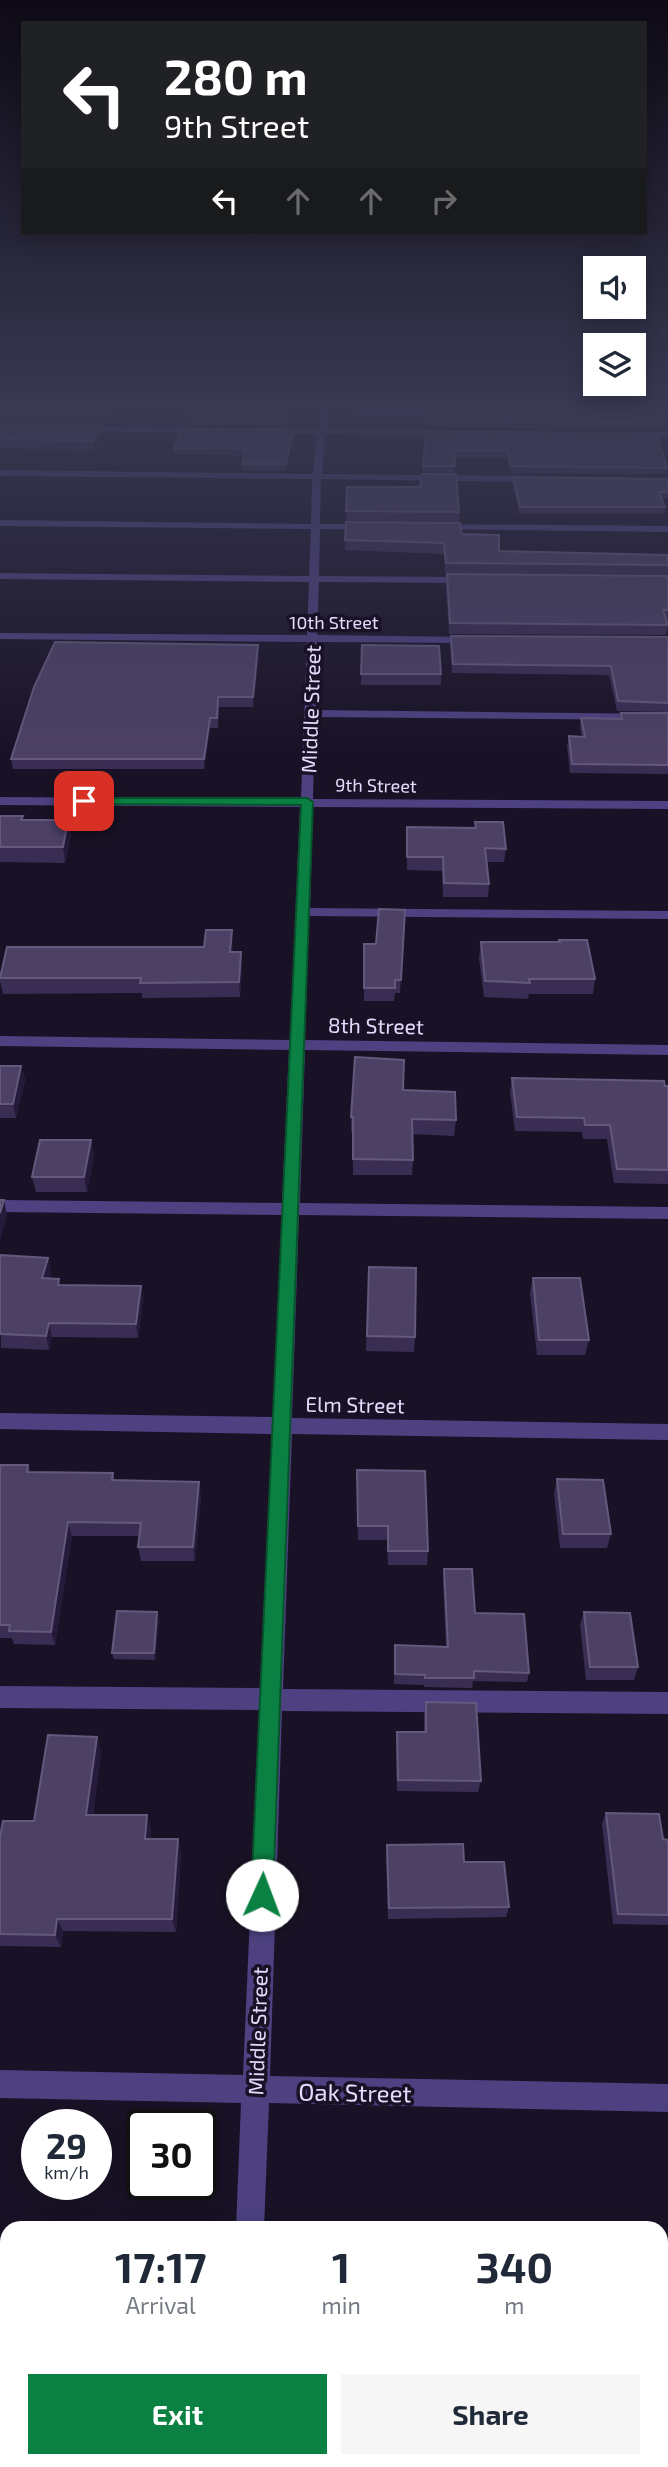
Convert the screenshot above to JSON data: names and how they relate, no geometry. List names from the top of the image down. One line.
{"streets":{"street":["10th Street","Middle Street","9th Street","8th Street","Elm Street","Oak Street"]},"crossings":[["10th Street","Middle Street"],["Middle Street","9th Street"],["Middle Street","8th Street"],["Middle Street","Elm Street"],["Middle Street","Oak Street"]],"page":{"turn":["280 m","9th Street"],"speed":"29 km/h","limit":"30","eta":["17:17","Arrival","1","min","340","m"],"buttons":["Exit","Share"]}}
